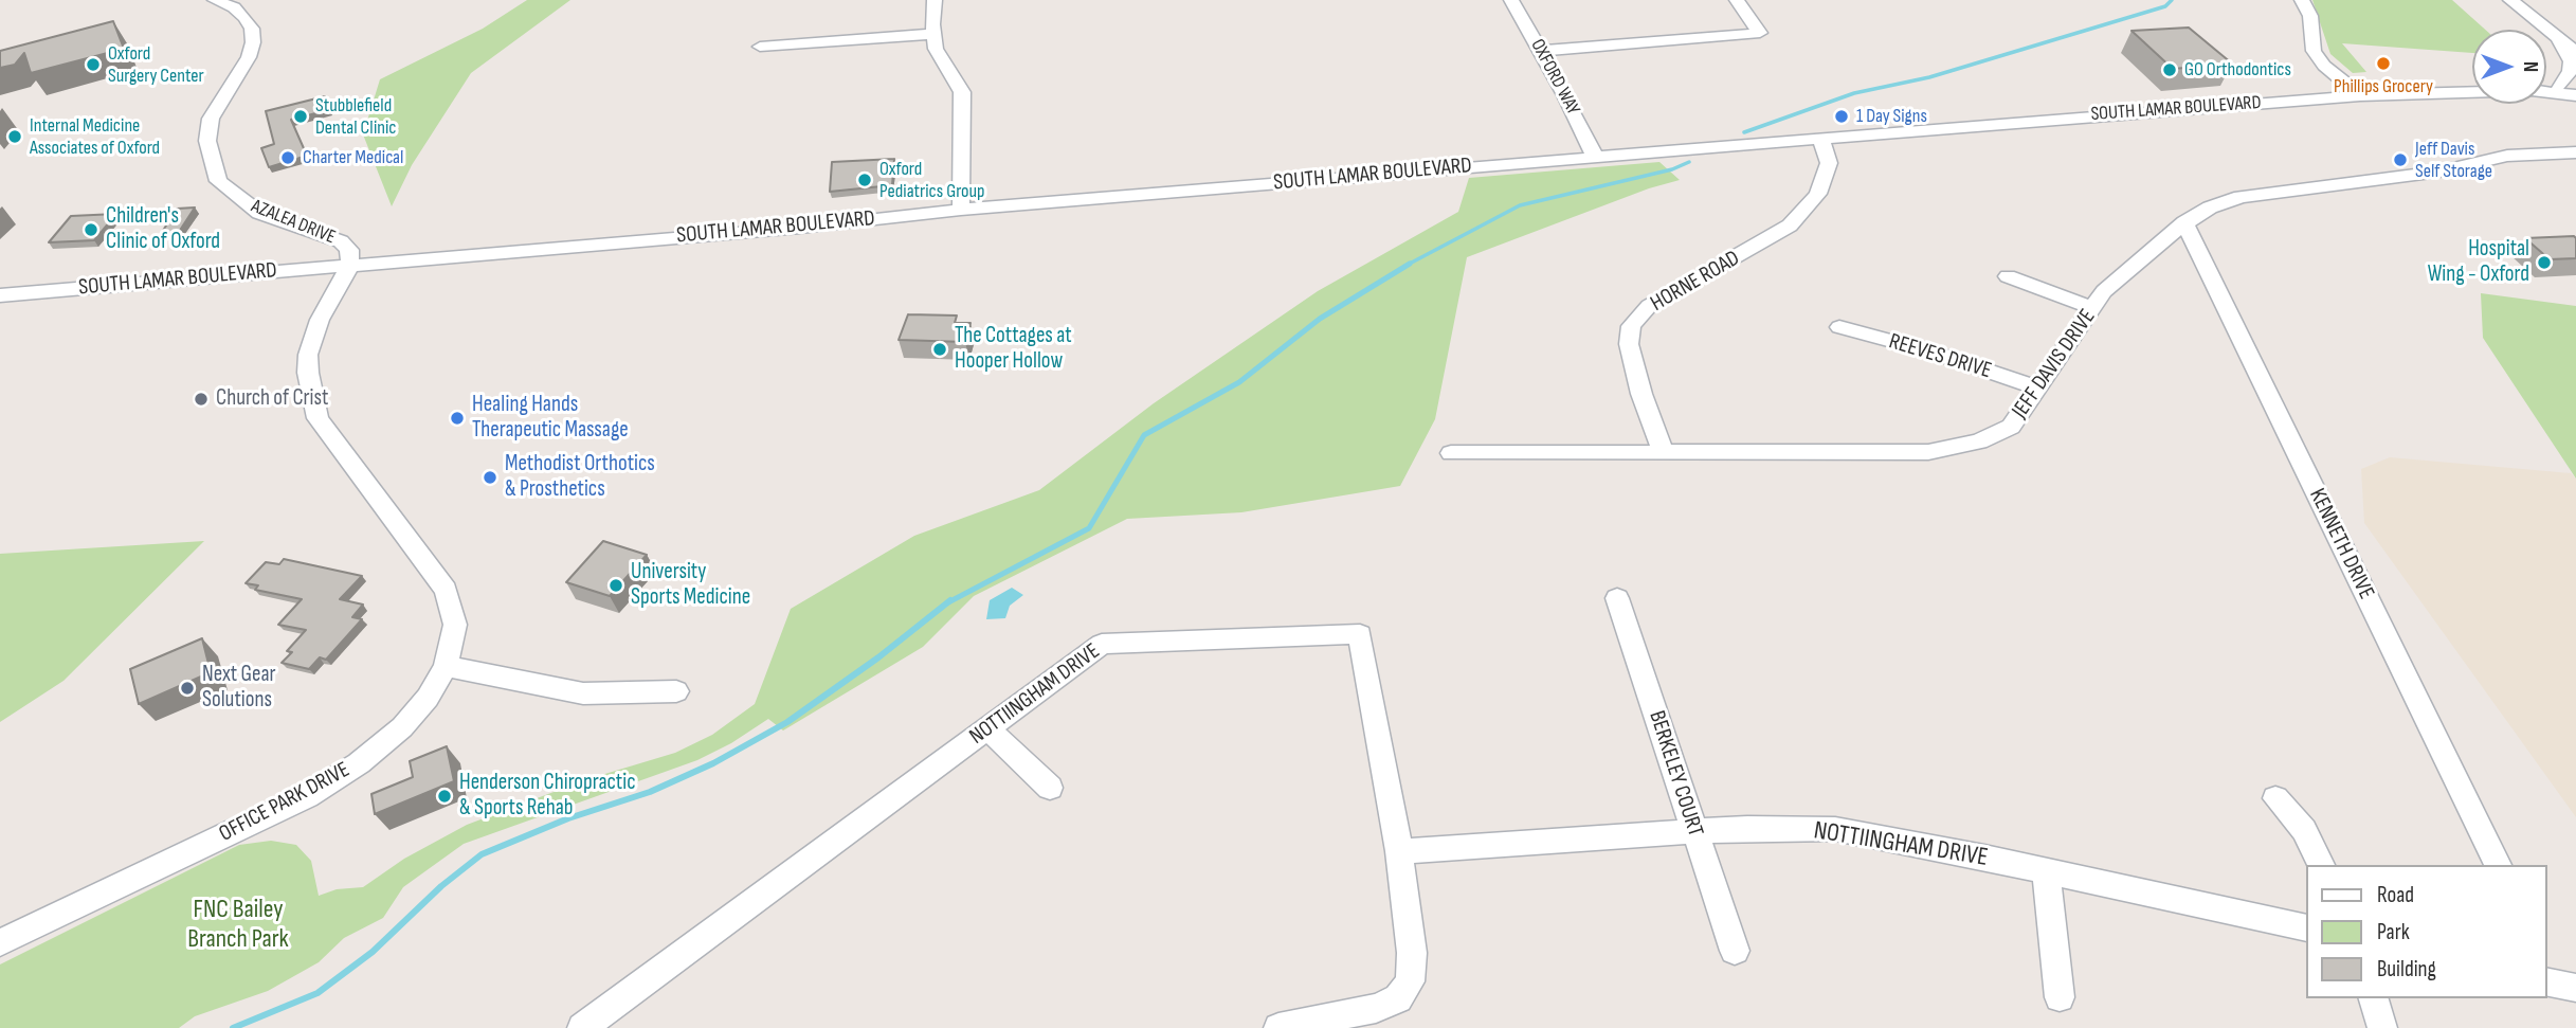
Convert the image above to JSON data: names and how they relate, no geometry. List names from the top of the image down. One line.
{"streets":{"street":["OXFORD WAY","SOUTH LAMAR BOULEVARD","AZALEA DRIVE","HORNE ROAD","REEVES DRIVE","JEFF DAVIS DRIVE","KENNETH DRIVE","NOTTIINGHAM DRIVE","BERKELEY COURT","OFFICE PARK DRIVE"]},"crossings":[["OXFORD WAY","SOUTH LAMAR BOULEVARD"],["SOUTH LAMAR BOULEVARD","AZALEA DRIVE"],["SOUTH LAMAR BOULEVARD","HORNE ROAD"],["SOUTH LAMAR BOULEVARD","OFFICE PARK DRIVE"],["AZALEA DRIVE","OFFICE PARK DRIVE"],["HORNE ROAD","JEFF DAVIS DRIVE"],["REEVES DRIVE","JEFF DAVIS DRIVE"],["JEFF DAVIS DRIVE","KENNETH DRIVE"],["NOTTIINGHAM DRIVE","BERKELEY COURT"]],"parks":["FNC Bailey Branch Park"],"places":["Phillips Grocery","Oxford Surgery Center","GO Orthodontics","Stubblefield Dental Clinic","1 Day Signs","Internal Medicine Associates of Oxford","Charter Medical","Jeff Davis Self Storage","Oxford Pediatrics Group","Children's Clinic of Oxford","Hospital Wing - Oxford","The Cottages at Hooper Hollow","Church of Crist","Healing Hands Therapeutic Massage","Methodist Orthotics & Prosthetics","University Sports Medicine","Next Gear Solutions","Henderson Chiropractic & Sports Rehab"],"legend":["Road","Park","Building"],"north":"right"}
